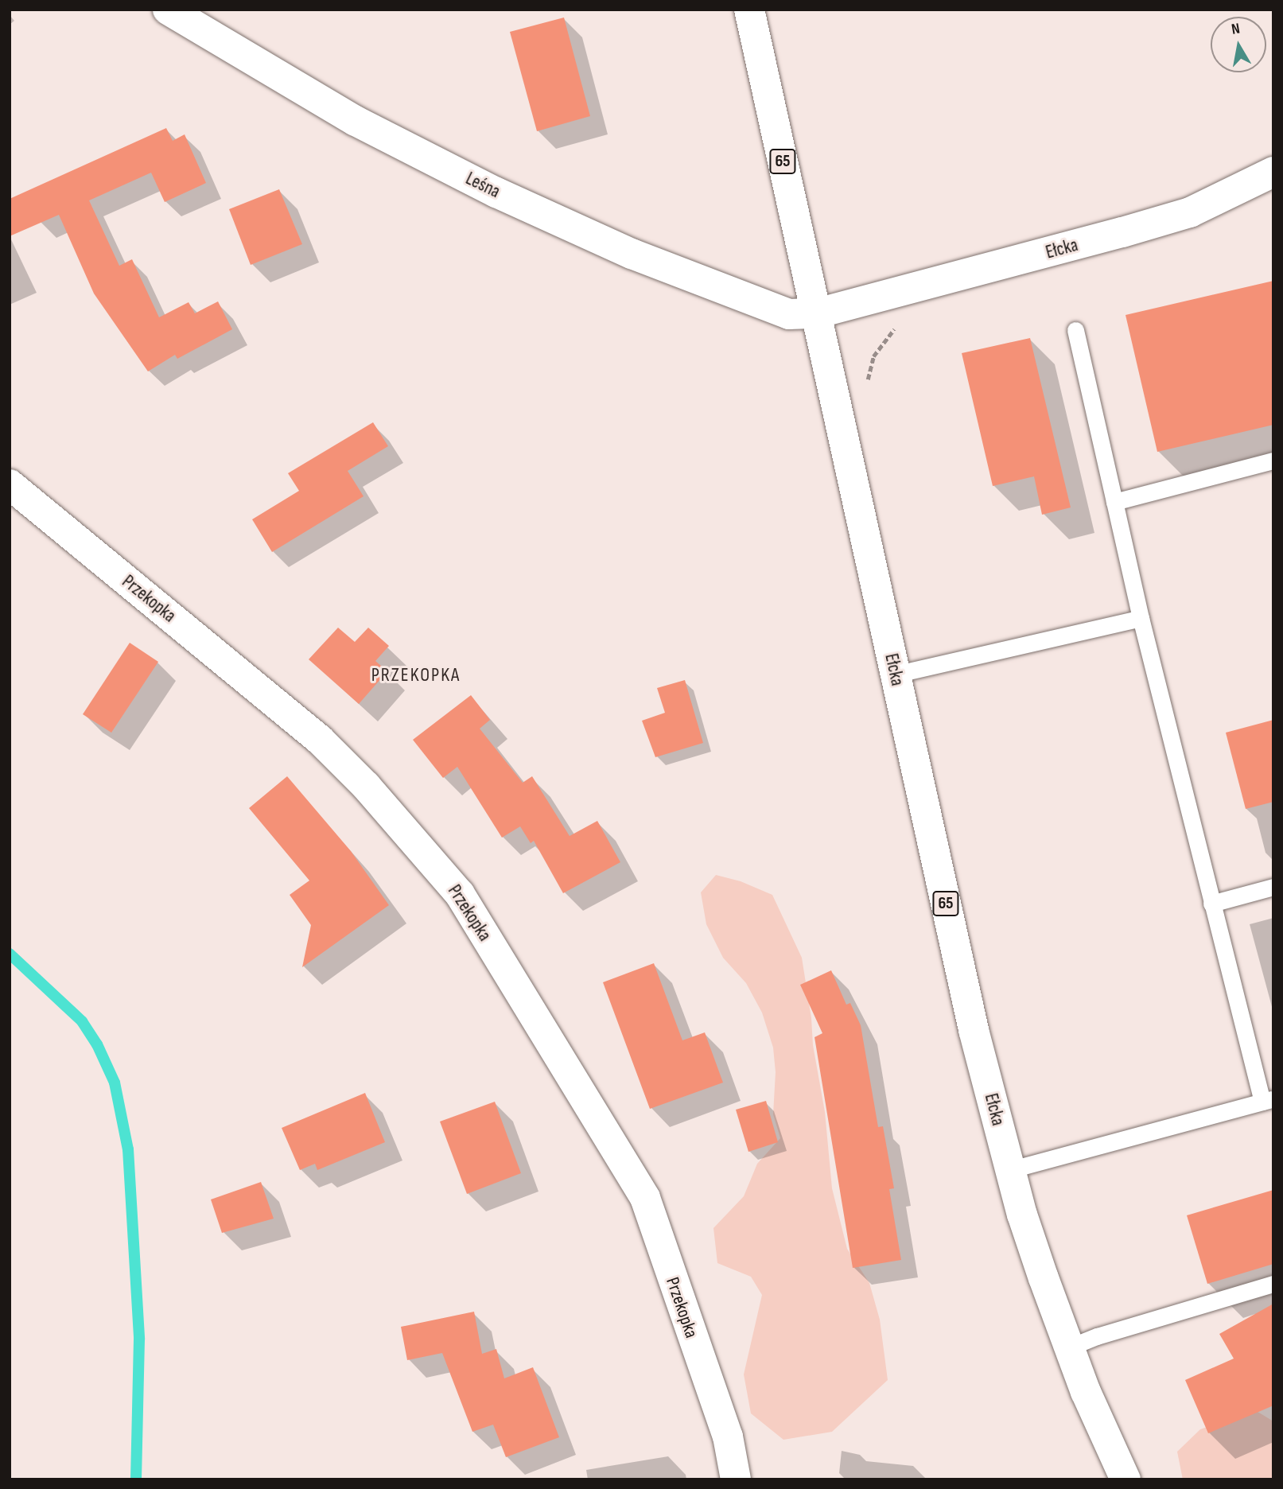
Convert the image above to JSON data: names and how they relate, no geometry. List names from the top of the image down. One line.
{"streets":{"street":["65","Leśna","Ełcka","Przekopka"]},"crossings":[["65","Leśna"],["65","Ełcka"],["Leśna","Ełcka"]],"districts":["PRZEKOPKA"],"north":"top"}
